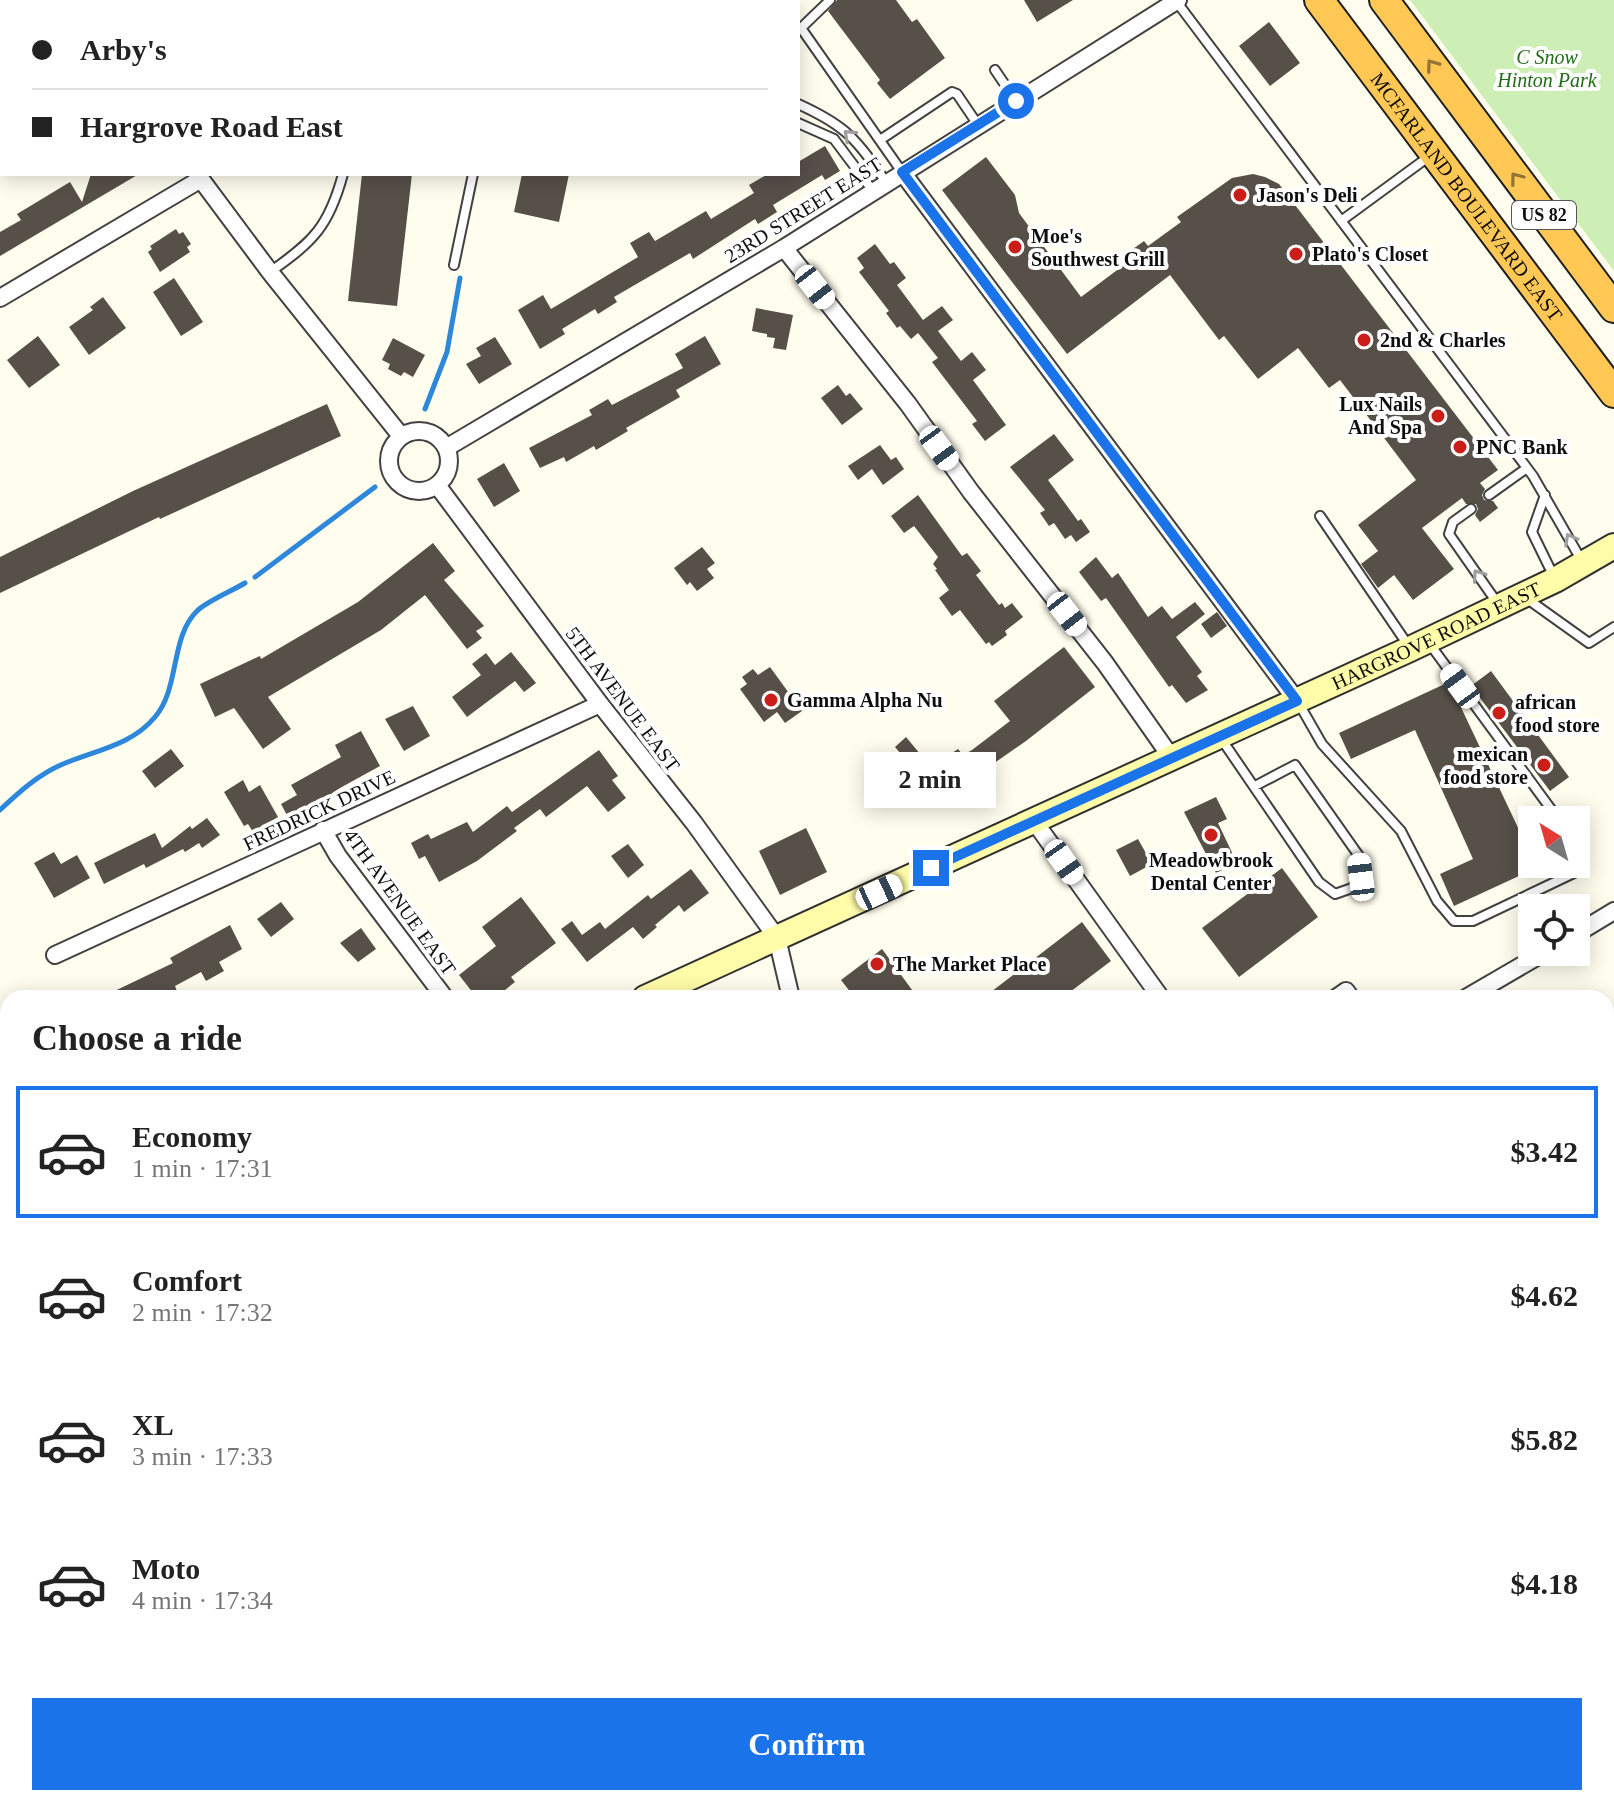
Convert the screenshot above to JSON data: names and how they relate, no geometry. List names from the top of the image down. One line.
{"streets":{"highway":["MCFARLAND BOULEVARD EAST","US 82"],"main road":["HARGROVE ROAD EAST"],"street":["23RD STREET EAST","5TH AVENUE EAST","FREDRICK DRIVE","4TH AVENUE EAST"]},"crossings":[["23RD STREET EAST","5TH AVENUE EAST"],["HARGROVE ROAD EAST","5TH AVENUE EAST"],["5TH AVENUE EAST","FREDRICK DRIVE"],["FREDRICK DRIVE","4TH AVENUE EAST"]],"parks":["C Snow Hinton Park"],"places":["Jason's Deli","Moe's Southwest Grill","Plato's Closet","2nd & Charles","Lux Nails And Spa","PNC Bank","Gamma Alpha Nu","african food store","mexican food store","Meadowbrook Dental Center","The Market Place"],"north":"top left","page":{"banner":["Arby's","Hargrove Road East"],"bubble":"2 min","heading":"Choose a ride","list":[{"name":"Economy","note":"1 min · 17:31","value":"$3.42"},{"name":"Comfort","note":"2 min · 17:32","value":"$4.62"},{"name":"XL","note":"3 min · 17:33","value":"$5.82"},{"name":"Moto","note":"4 min · 17:34","value":"$4.18"}],"buttons":"Confirm"}}
